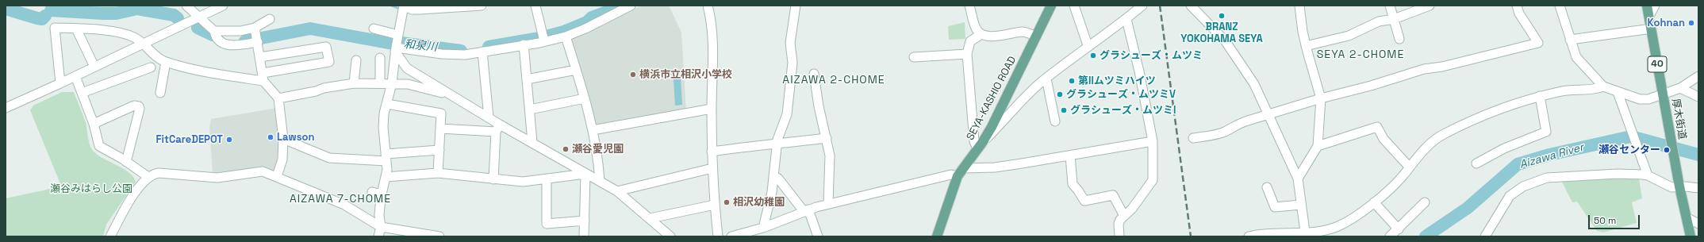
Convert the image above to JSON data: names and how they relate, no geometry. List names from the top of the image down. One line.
{"streets":{"main road":["40","SEYA-KASHIO ROAD","厚木街道"]},"districts":["SEYA 2-CHOME","AIZAWA 2-CHOME","AIZAWA 7-CHOME"],"water":["和泉川","Aizawa River"],"parks":["瀬谷みはらし公園"],"places":["BRANZ YOKOHAMA SEYA","Kohnan","グラシューズ・ムツミ","横浜市立相沢小学校","第IIムツミハイツ","グラシューズ・ムツミV","グラシューズ・ムツミI","Lawson","FitCareDEPOT","瀬谷愛児園","瀬谷センター","相沢幼稚園"],"scale_bar":"50 m"}
